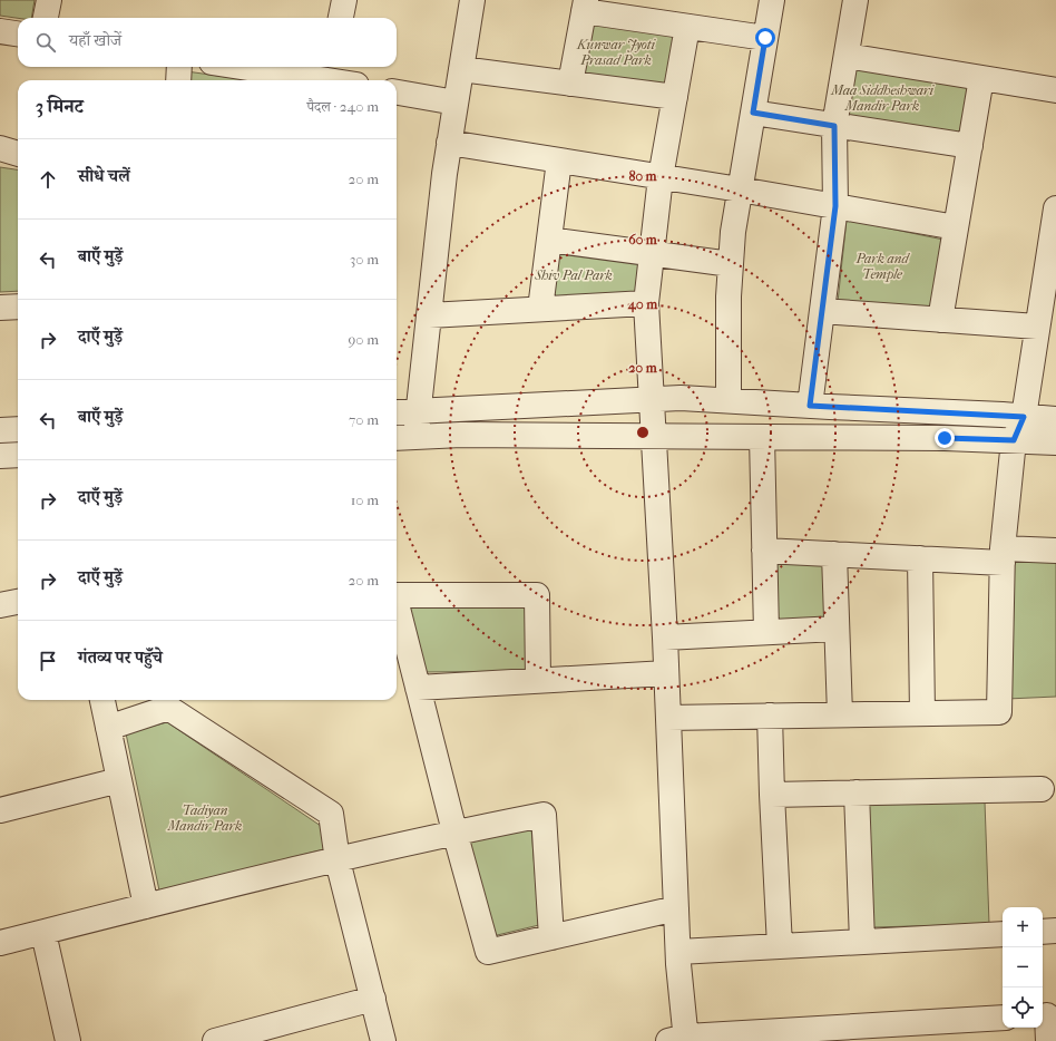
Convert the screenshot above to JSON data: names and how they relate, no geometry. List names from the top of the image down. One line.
{"parks":["Kunwar Jyoti Prasad Park","Maa Siddheshwari Mandir Park","Park and Temple","Shiv Pal Park","Tadiyan Mandir Park"],"page":{"search":"यहाँ खोजें","heading":["3 मिनट","पैदल · 240 m"],"list":[["सीधे चलें","20 m"],["बाएँ मुड़ें","30 m"],["दाएँ मुड़ें","90 m"],["बाएँ मुड़ें","70 m"],["दाएँ मुड़ें","10 m"],["दाएँ मुड़ें","20 m"],"गंतव्य पर पहुँचे"],"map_buttons":["+","−"]},"rings":["80 m","60 m","40 m","20 m"]}
